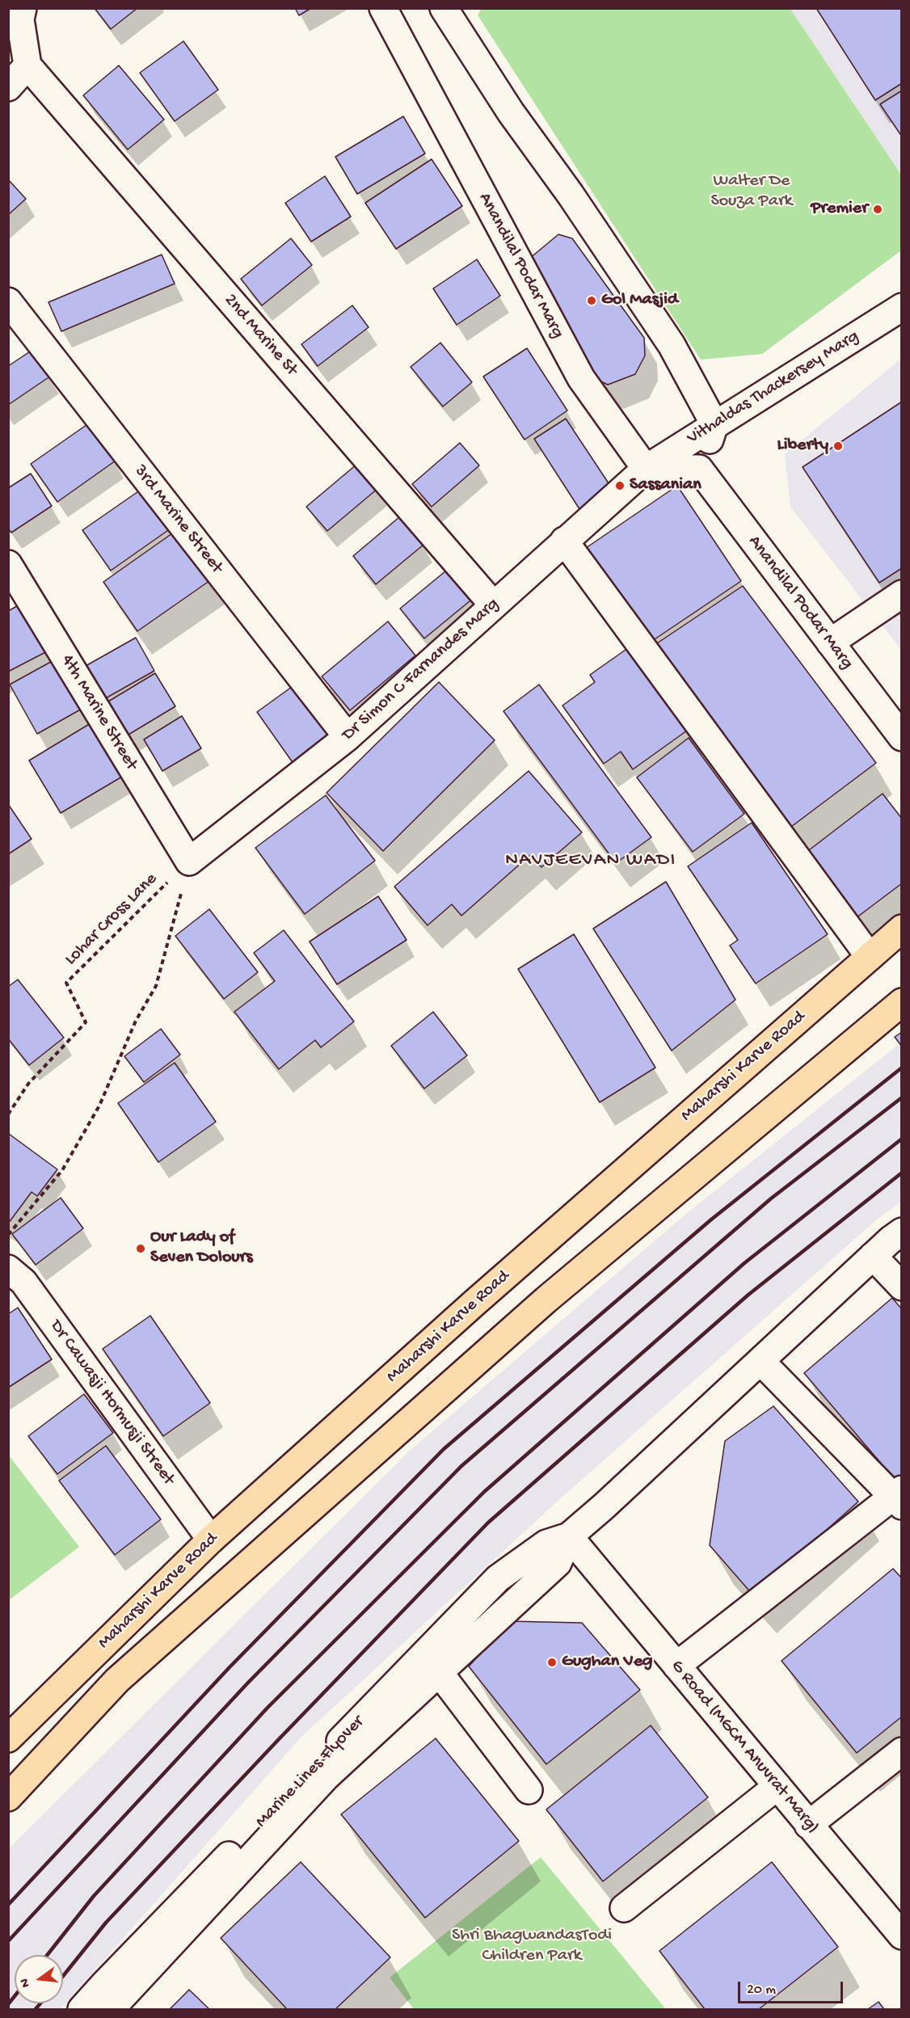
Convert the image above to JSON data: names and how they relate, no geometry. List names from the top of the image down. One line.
{"streets":{"main road":["Maharshi Karve Road"],"street":["Anandilal Podar Marg","2nd Marine St","Vithaldas Thackersey Marg","3rd Marine Street","Dr Simon C Farnandes Marg","4th Marine Street","Dr Cawasji Hormusji Street","G Road (MGCM Anuvrat Marg)","Marine Lines Flyover"],"path":["Lohar Cross Lane"]},"crossings":[["Anandilal Podar Marg","Vithaldas Thackersey Marg"],["Anandilal Podar Marg","Dr Simon C Farnandes Marg"],["2nd Marine St","Dr Simon C Farnandes Marg"],["Vithaldas Thackersey Marg","Dr Simon C Farnandes Marg"],["3rd Marine Street","Dr Simon C Farnandes Marg"],["Dr Simon C Farnandes Marg","4th Marine Street"],["Dr Simon C Farnandes Marg","Lohar Cross Lane"],["4th Marine Street","Lohar Cross Lane"],["Maharshi Karve Road","Dr Cawasji Hormusji Street"],["G Road (MGCM Anuvrat Marg)","Marine Lines Flyover"]],"districts":["NAVJEEVAN WADI"],"parks":["Walter De Souza Park","Shri BhagwandasTodi Children Park"],"places":["Premier","Gol Masjid","Liberty","Sassanian","Our Lady of Seven Dolours","Gughan Veg"],"scale_bar":"20 m","north":"left"}
